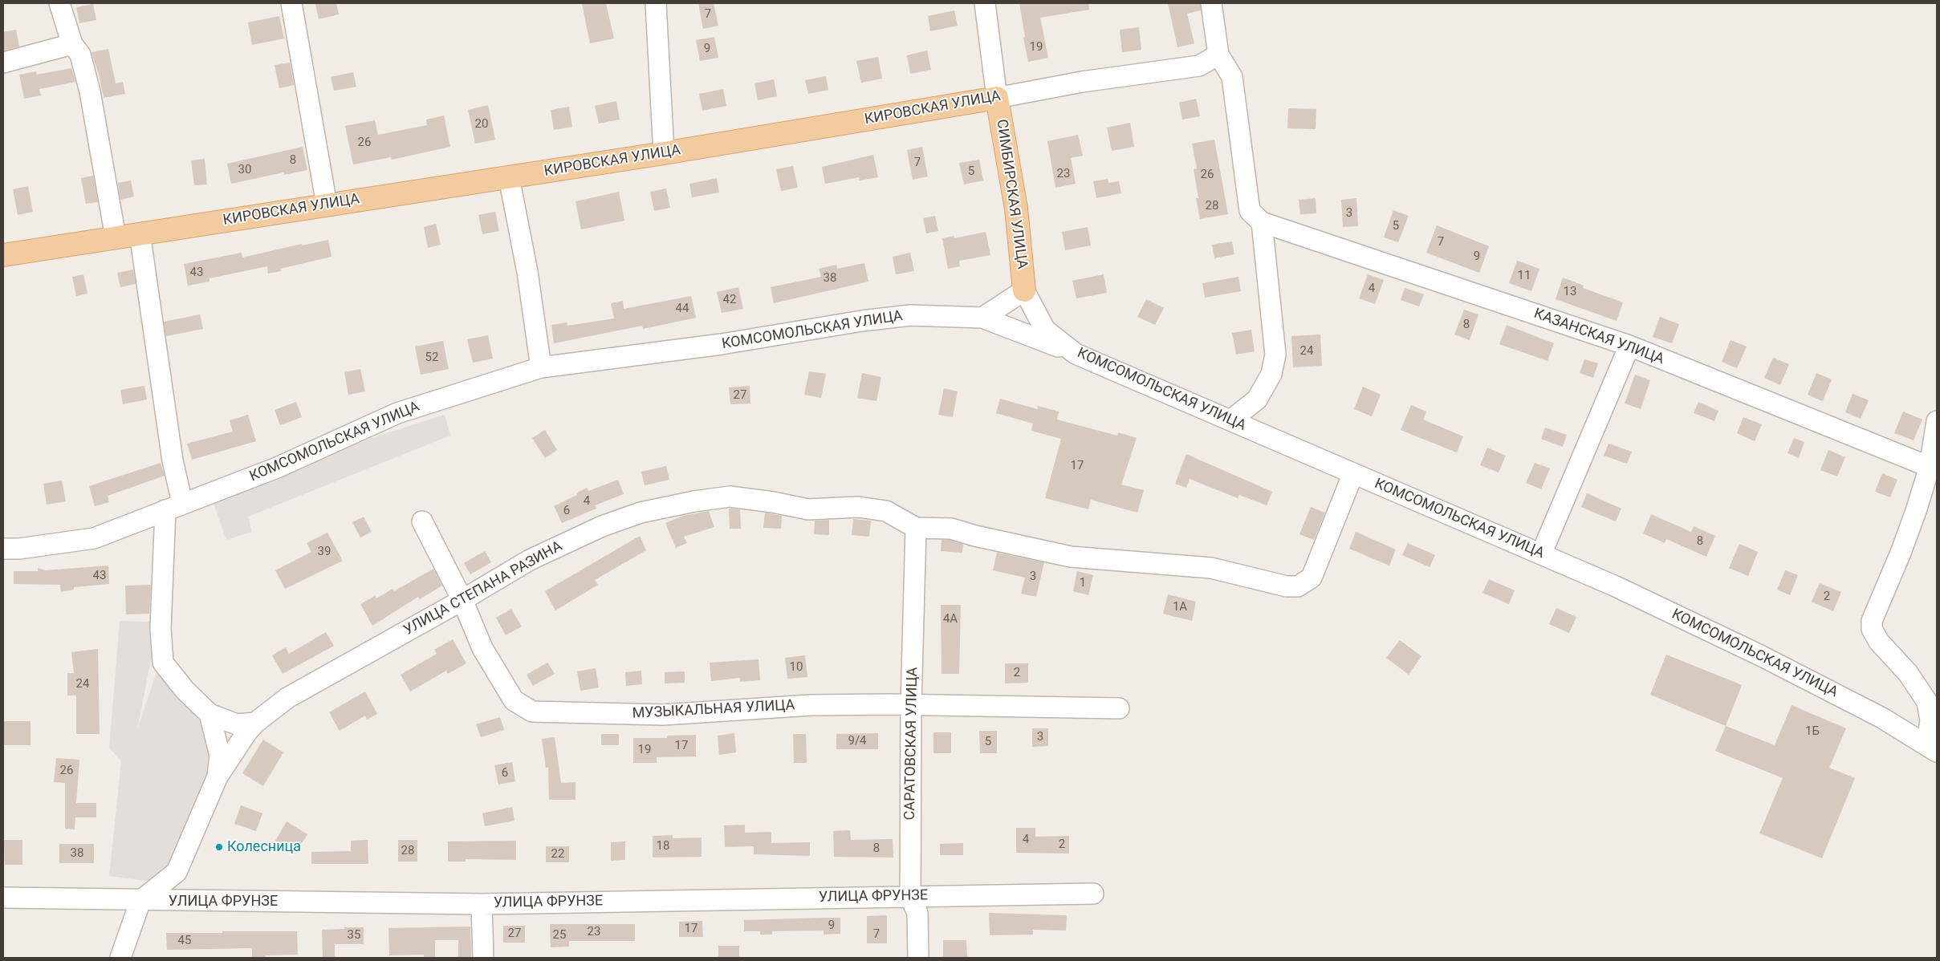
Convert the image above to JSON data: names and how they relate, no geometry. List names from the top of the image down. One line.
{"streets":{"main road":["КИРОВСКАЯ УЛИЦА","СИМБИРСКАЯ УЛИЦА"],"street":["КОМСОМОЛЬСКАЯ УЛИЦА","КАЗАНСКАЯ УЛИЦА","УЛИЦА СТЕПАНА РАЗИНА","МУЗЫКАЛЬНАЯ УЛИЦА","САРАТОВСКАЯ УЛИЦА","УЛИЦА ФРУНЗЕ"]},"crossings":[["КИРОВСКАЯ УЛИЦА","СИМБИРСКАЯ УЛИЦА"],["СИМБИРСКАЯ УЛИЦА","КОМСОМОЛЬСКАЯ УЛИЦА"],["КОМСОМОЛЬСКАЯ УЛИЦА","УЛИЦА СТЕПАНА РАЗИНА"],["УЛИЦА СТЕПАНА РАЗИНА","МУЗЫКАЛЬНАЯ УЛИЦА"],["УЛИЦА СТЕПАНА РАЗИНА","САРАТОВСКАЯ УЛИЦА"],["УЛИЦА СТЕПАНА РАЗИНА","УЛИЦА ФРУНЗЕ"],["МУЗЫКАЛЬНАЯ УЛИЦА","САРАТОВСКАЯ УЛИЦА"],["САРАТОВСКАЯ УЛИЦА","УЛИЦА ФРУНЗЕ"]],"places":["Колесница"],"house_numbers":["7","19","9","20","26","8","7","30","5","23","26","28","3","5","7","9","43","11","38","4","13","42","44","8","24","52","27","17","4","6","8","39","43","3","1","2","1А","4А","10","2","24","1Б","3","9/4","5","17","19","26","6","4","2","18","8","28","38","22","9","17","23","27","7","35","25","45"]}
